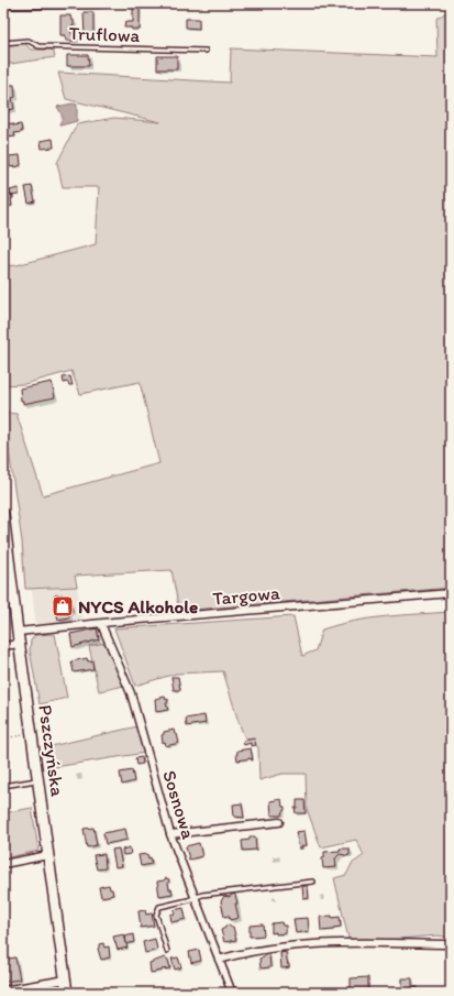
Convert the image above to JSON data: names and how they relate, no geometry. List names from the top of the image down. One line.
{"streets":{"main road":["Pszczyńska"],"street":["Targowa","Sosnowa"],"lane":["Truflowa"]},"crossings":[["Targowa","Pszczyńska"],["Targowa","Sosnowa"]],"places":{"shop":["NYCS Alkohole"]}}
